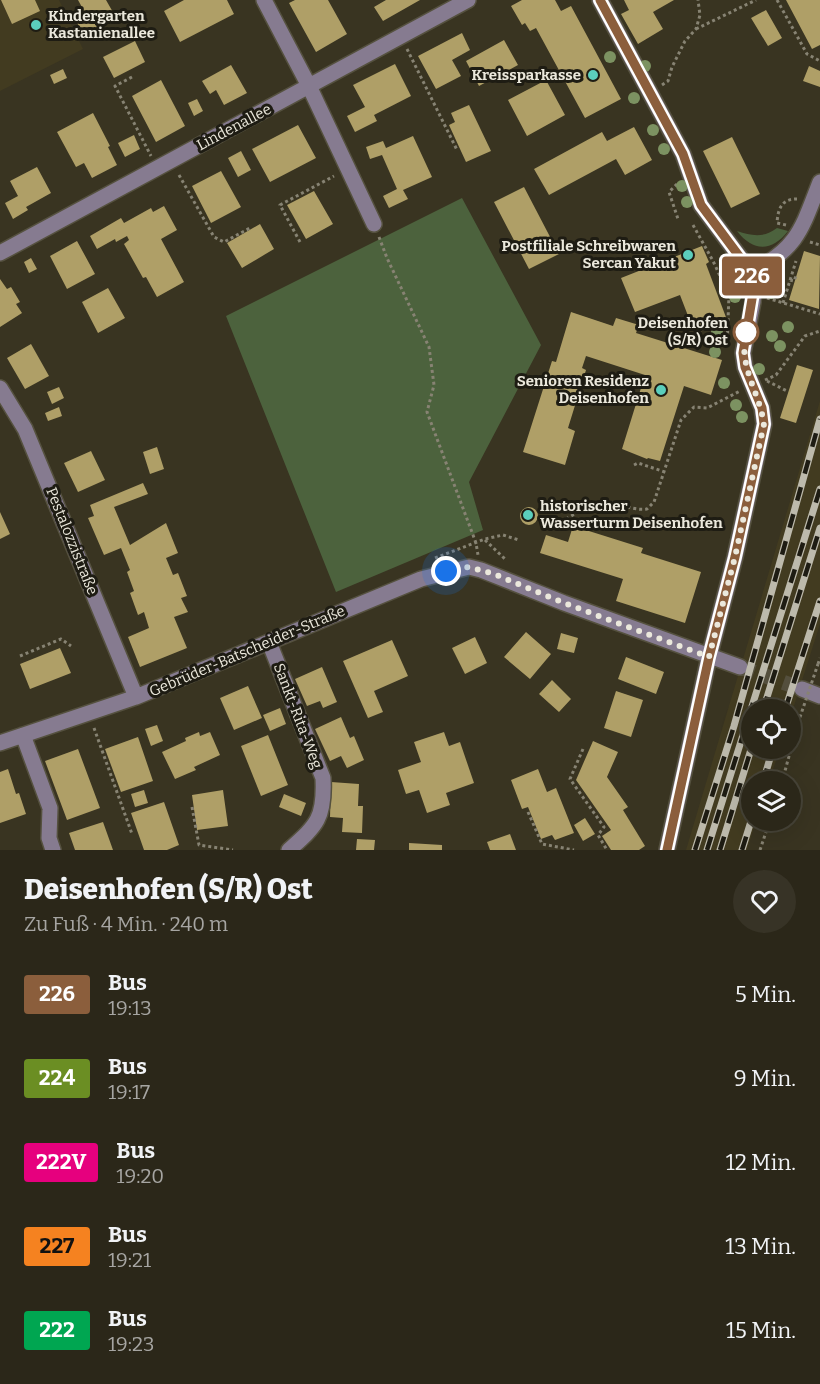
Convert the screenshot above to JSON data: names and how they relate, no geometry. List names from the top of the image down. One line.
{"streets":{"street":["Lindenallee","Pestalozzistraße","Gebrüder-Batscheider-Straße","Sankt-Rita-Weg"]},"crossings":[["Pestalozzistraße","Gebrüder-Batscheider-Straße"],["Gebrüder-Batscheider-Straße","Sankt-Rita-Weg"]],"places":["Kindergarten Kastanienallee","Kreissparkasse","Postfiliale Schreibwaren Sercan Yakut","Deisenhofen (S/R) Ost","Senioren Residenz Deisenhofen","historischer Wasserturm Deisenhofen"],"lines":["bus line 226"],"page":{"on_map":"226","heading":["Deisenhofen (S/R) Ost","Zu Fuß · 4 Min. · 240 m"],"list":[{"mark":"226","name":"Bus","note":"19:13","value":"5 Min."},{"mark":"224","name":"Bus","note":"19:17","value":"9 Min."},{"mark":"222V","name":"Bus","note":"19:20","value":"12 Min."},{"mark":"227","name":"Bus","note":"19:21","value":"13 Min."},{"mark":"222","name":"Bus","note":"19:23","value":"15 Min."}]}}
